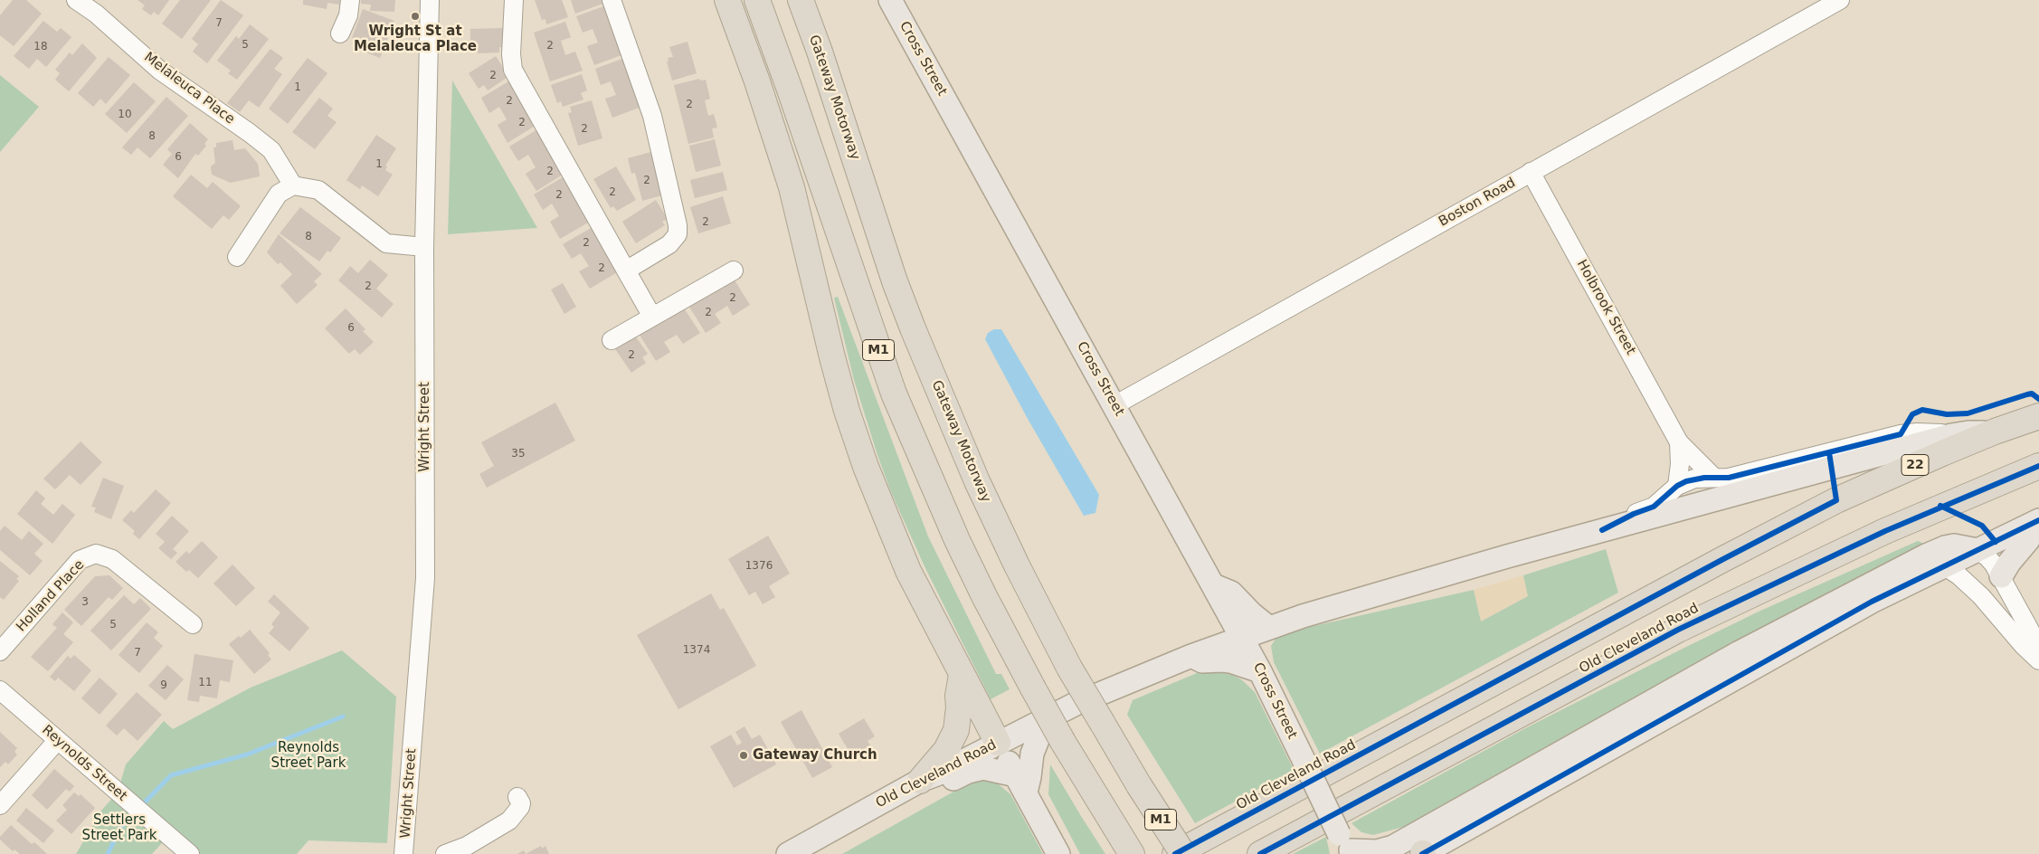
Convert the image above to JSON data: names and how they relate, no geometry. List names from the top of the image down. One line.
{"streets":{"highway":["Gateway Motorway","M1","22","Old Cleveland Road"],"main road":["Cross Street"],"street":["Melaleuca Place","Boston Road","Holbrook Street","Wright Street","Holland Place","Reynolds Street"]},"crossings":[["Cross Street","Boston Road"],["Cross Street","Old Cleveland Road"],["Boston Road","Holbrook Street"],["Holbrook Street","Old Cleveland Road"]],"parks":["Reynolds Street Park","Settlers Street Park"],"places":["Wright St at Melaleuca Place","Gateway Church"],"house_numbers":["7","5","2","18","2","1","2","2","10","2","2","8","6","1","2","2","2","2","2","8","2","2","2","2","2","6","2","35","1376","3","5","1374","7","11","9"]}
